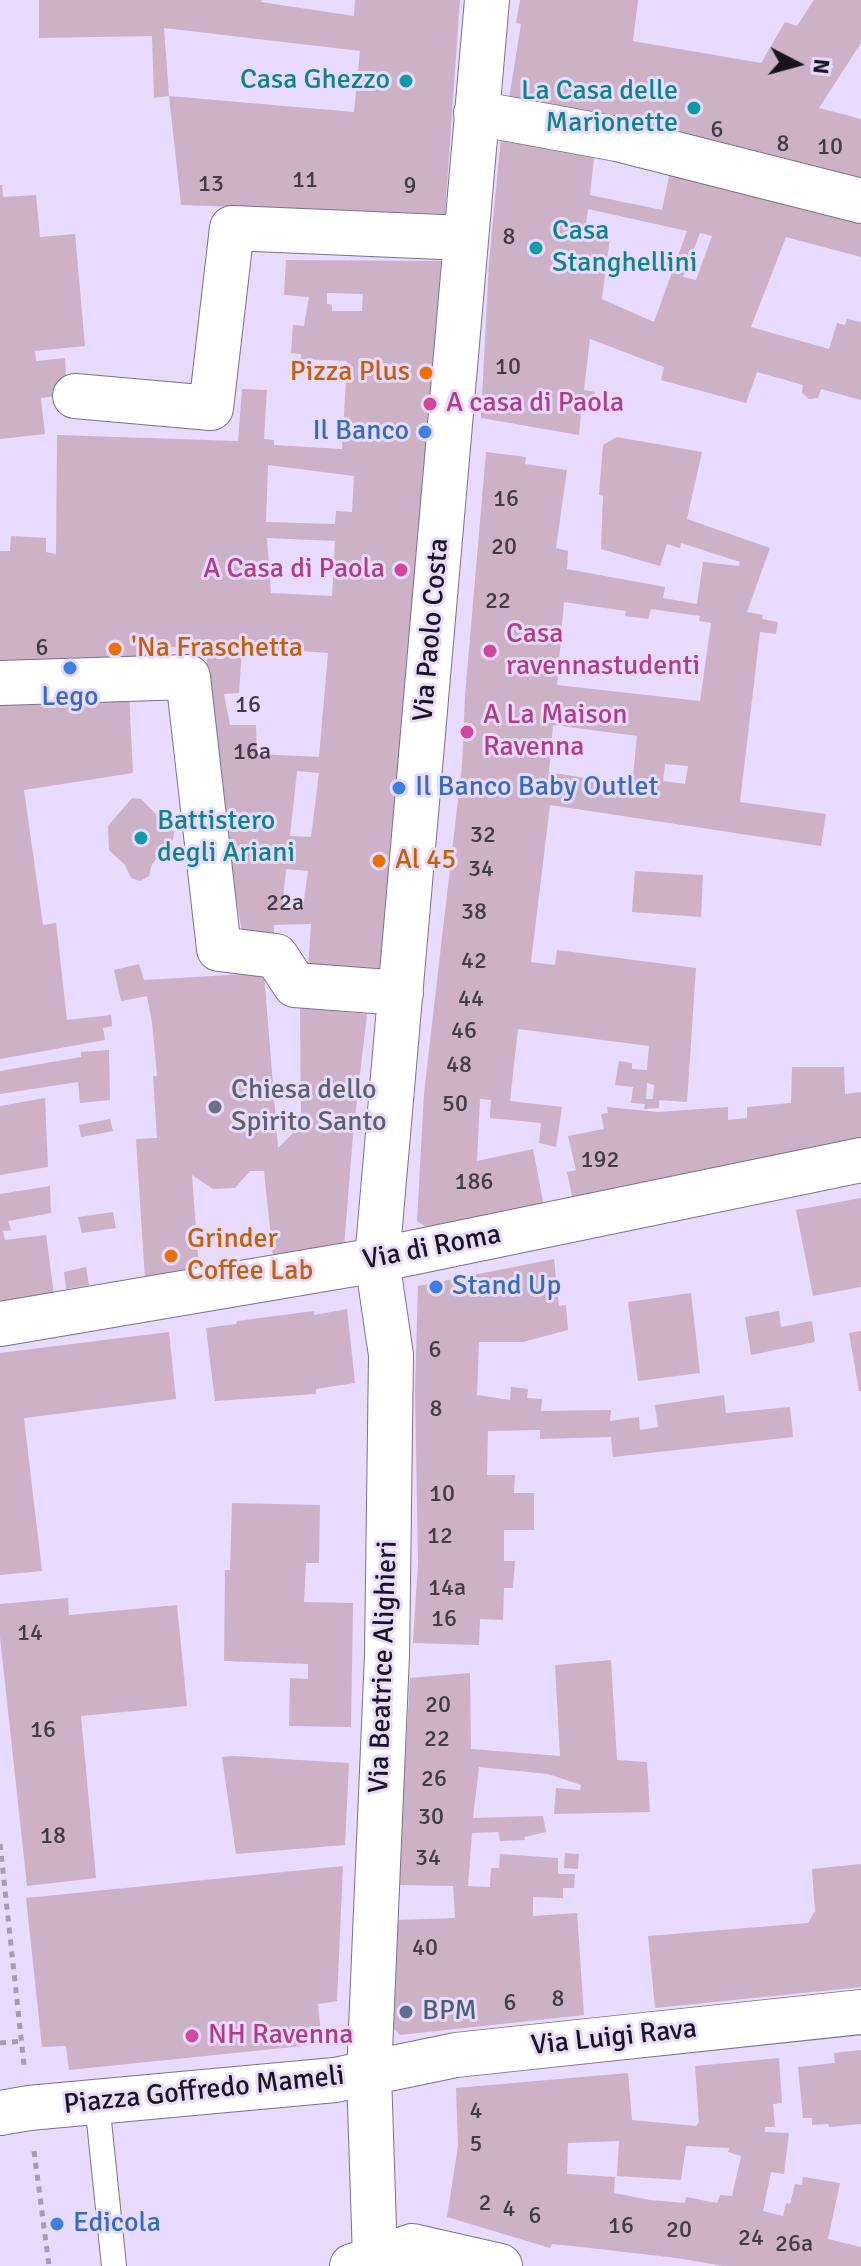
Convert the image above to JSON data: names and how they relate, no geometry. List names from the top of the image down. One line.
{"streets":{"street":["Via Paolo Costa","Via di Roma","Via Beatrice Alighieri","Via Luigi Rava","Piazza Goffredo Mameli"]},"crossings":[["Via Paolo Costa","Via di Roma"],["Via Paolo Costa","Via Beatrice Alighieri"],["Via di Roma","Via Beatrice Alighieri"],["Via Beatrice Alighieri","Via Luigi Rava"],["Via Beatrice Alighieri","Piazza Goffredo Mameli"],["Via Luigi Rava","Piazza Goffredo Mameli"]],"places":["Casa Ghezzo","La Casa delle Marionette","Casa Stanghellini","Pizza Plus","A casa di Paola","Il Banco","A Casa di Paola","'Na Fraschetta","Casa ravennastudenti","Lego","A La Maison Ravenna","Il Banco Baby Outlet","Battistero degli Ariani","Al 45","Chiesa dello Spirito Santo","Grinder Coffee Lab","Stand Up","BPM","NH Ravenna","Edicola"],"house_numbers":["6","8","10","11","13","9","8","10","16","20","22","6","16","16a","32","34","22a","38","42","44","46","48","50","192","186","6","8","10","12","14a","16","14","20","16","22","26","30","18","34","40","8","6","4","5","2","4","6","16","20","24","26a"],"north":"right"}
